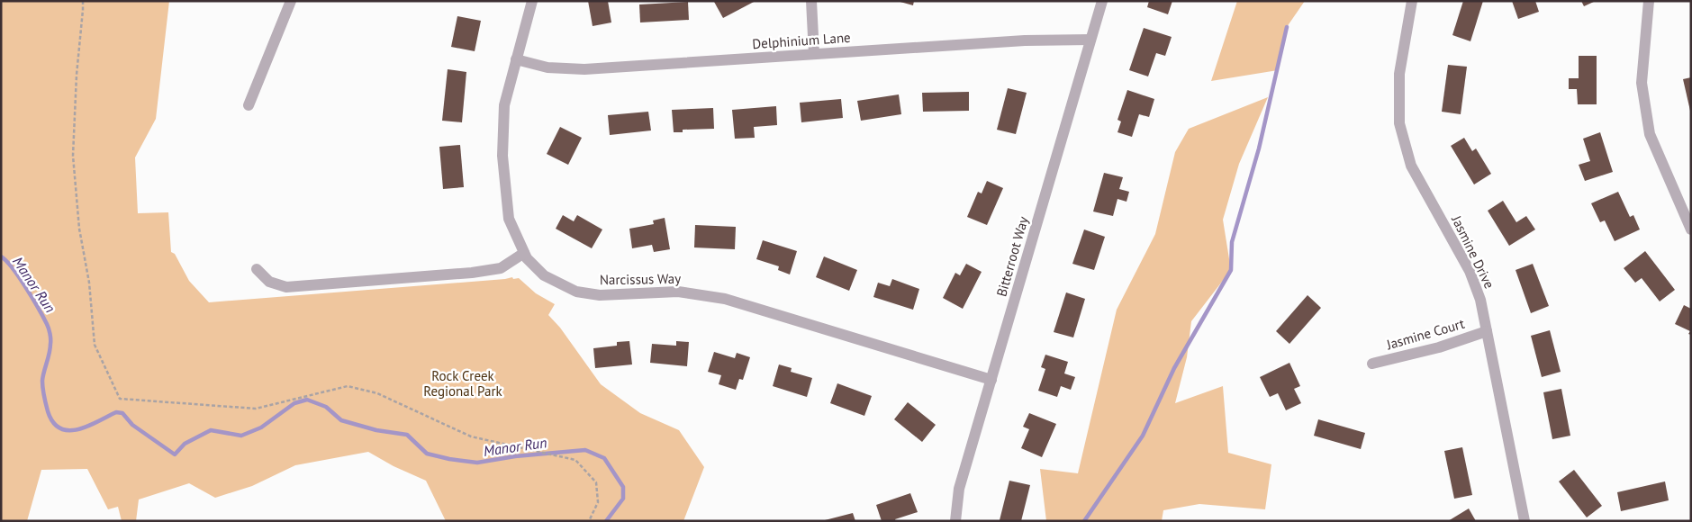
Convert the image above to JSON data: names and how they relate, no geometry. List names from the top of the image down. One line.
{"streets":{"street":["Delphinium Lane","Jasmine Drive","Bitterroot Way","Narcissus Way","Jasmine Court"]},"crossings":[["Delphinium Lane","Bitterroot Way"],["Delphinium Lane","Narcissus Way"],["Jasmine Drive","Jasmine Court"],["Bitterroot Way","Narcissus Way"]],"water":["Manor Run"],"parks":["Rock Creek Regional Park"]}
